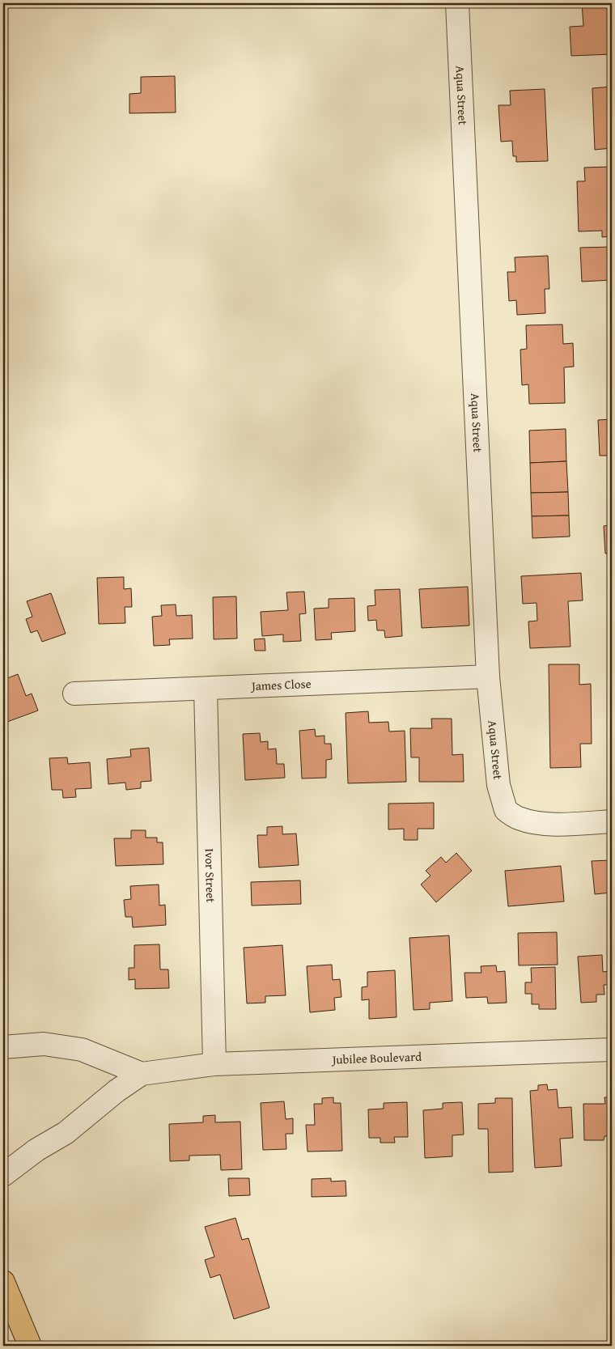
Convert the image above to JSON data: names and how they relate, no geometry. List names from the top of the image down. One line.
{"streets":{"street":["Aqua Street","James Close","Ivor Street","Jubilee Boulevard"]},"crossings":[["Aqua Street","James Close"],["James Close","Ivor Street"],["Ivor Street","Jubilee Boulevard"]]}
